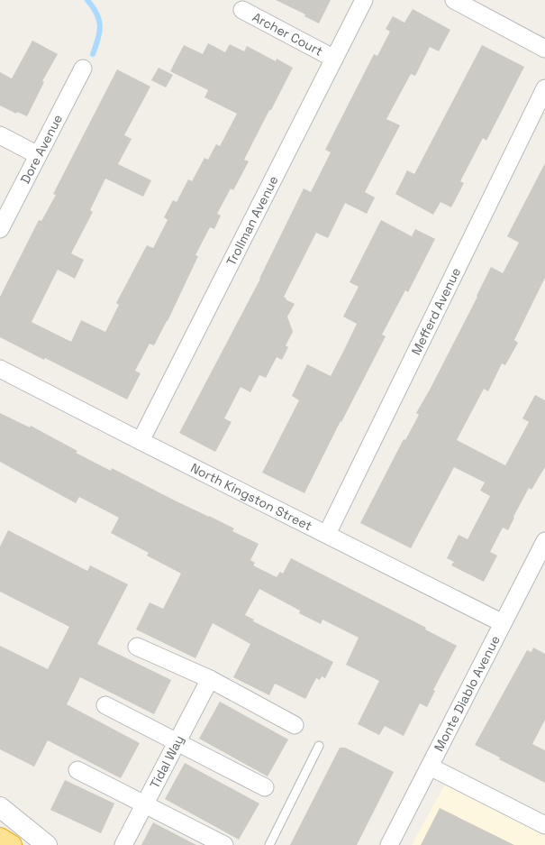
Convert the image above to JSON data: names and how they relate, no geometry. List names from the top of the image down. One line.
{"streets":{"street":["Archer Court","Dore Avenue","Trollman Avenue","Mefferd Avenue","North Kingston Street","Monte Diablo Avenue","Tidal Way"]},"crossings":[["Archer Court","Trollman Avenue"],["Trollman Avenue","North Kingston Street"],["Mefferd Avenue","North Kingston Street"],["North Kingston Street","Monte Diablo Avenue"]]}
